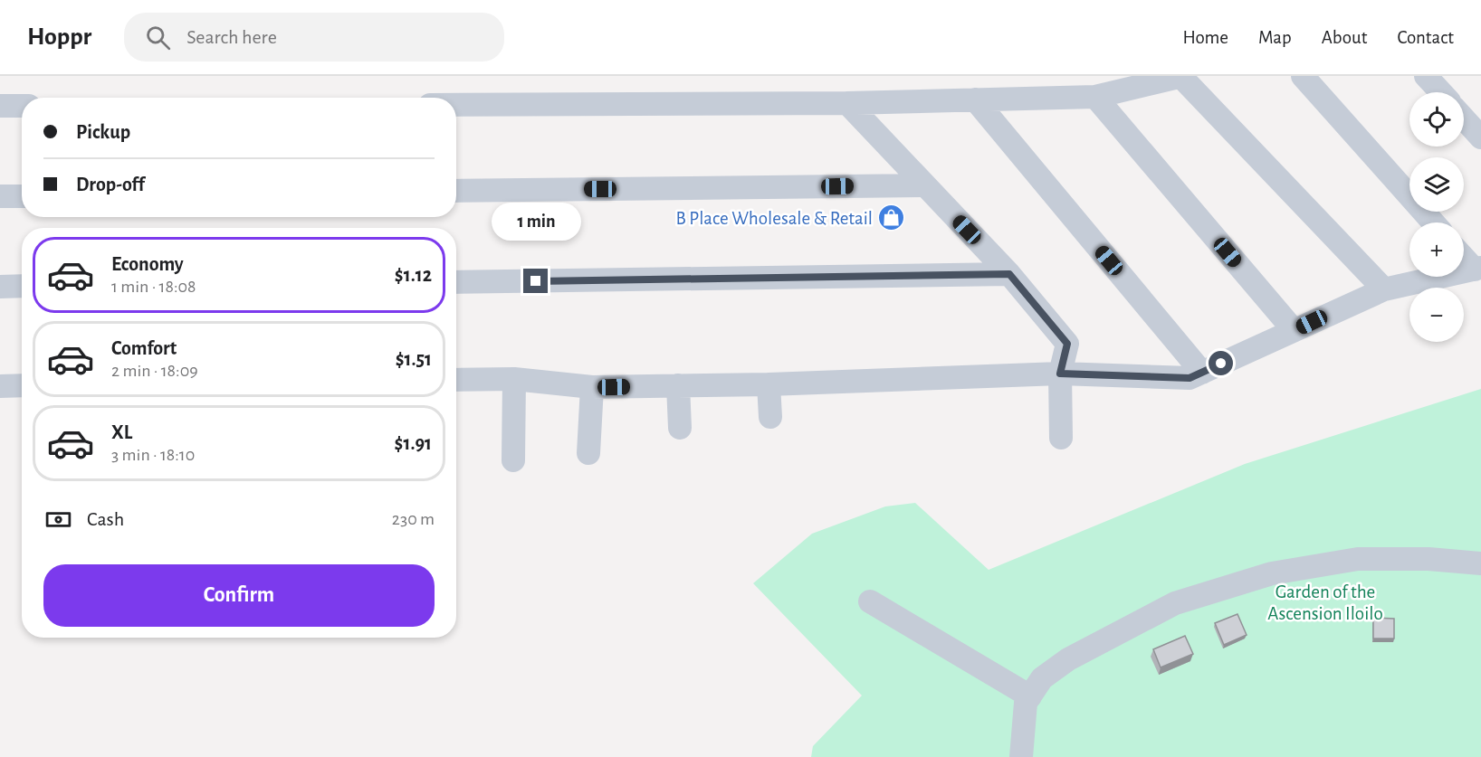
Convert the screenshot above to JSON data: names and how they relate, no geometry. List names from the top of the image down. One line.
{"parks":["Garden of the Ascension Iloilo"],"places":{"shop":["B Place Wholesale & Retail"]},"page":{"header":"Hoppr","search":"Search here","nav":["Home","Map","About","Contact"],"map_buttons":["+","−"],"banner":["Pickup","Drop-off"],"bubble":"1 min","list":[{"name":"Economy","note":"1 min · 18:08","value":"$1.12"},{"name":"Comfort","note":"2 min · 18:09","value":"$1.51"},{"name":"XL","note":"3 min · 18:10","value":"$1.91"}],"pay":["Cash","230 m"],"buttons":"Confirm"}}
